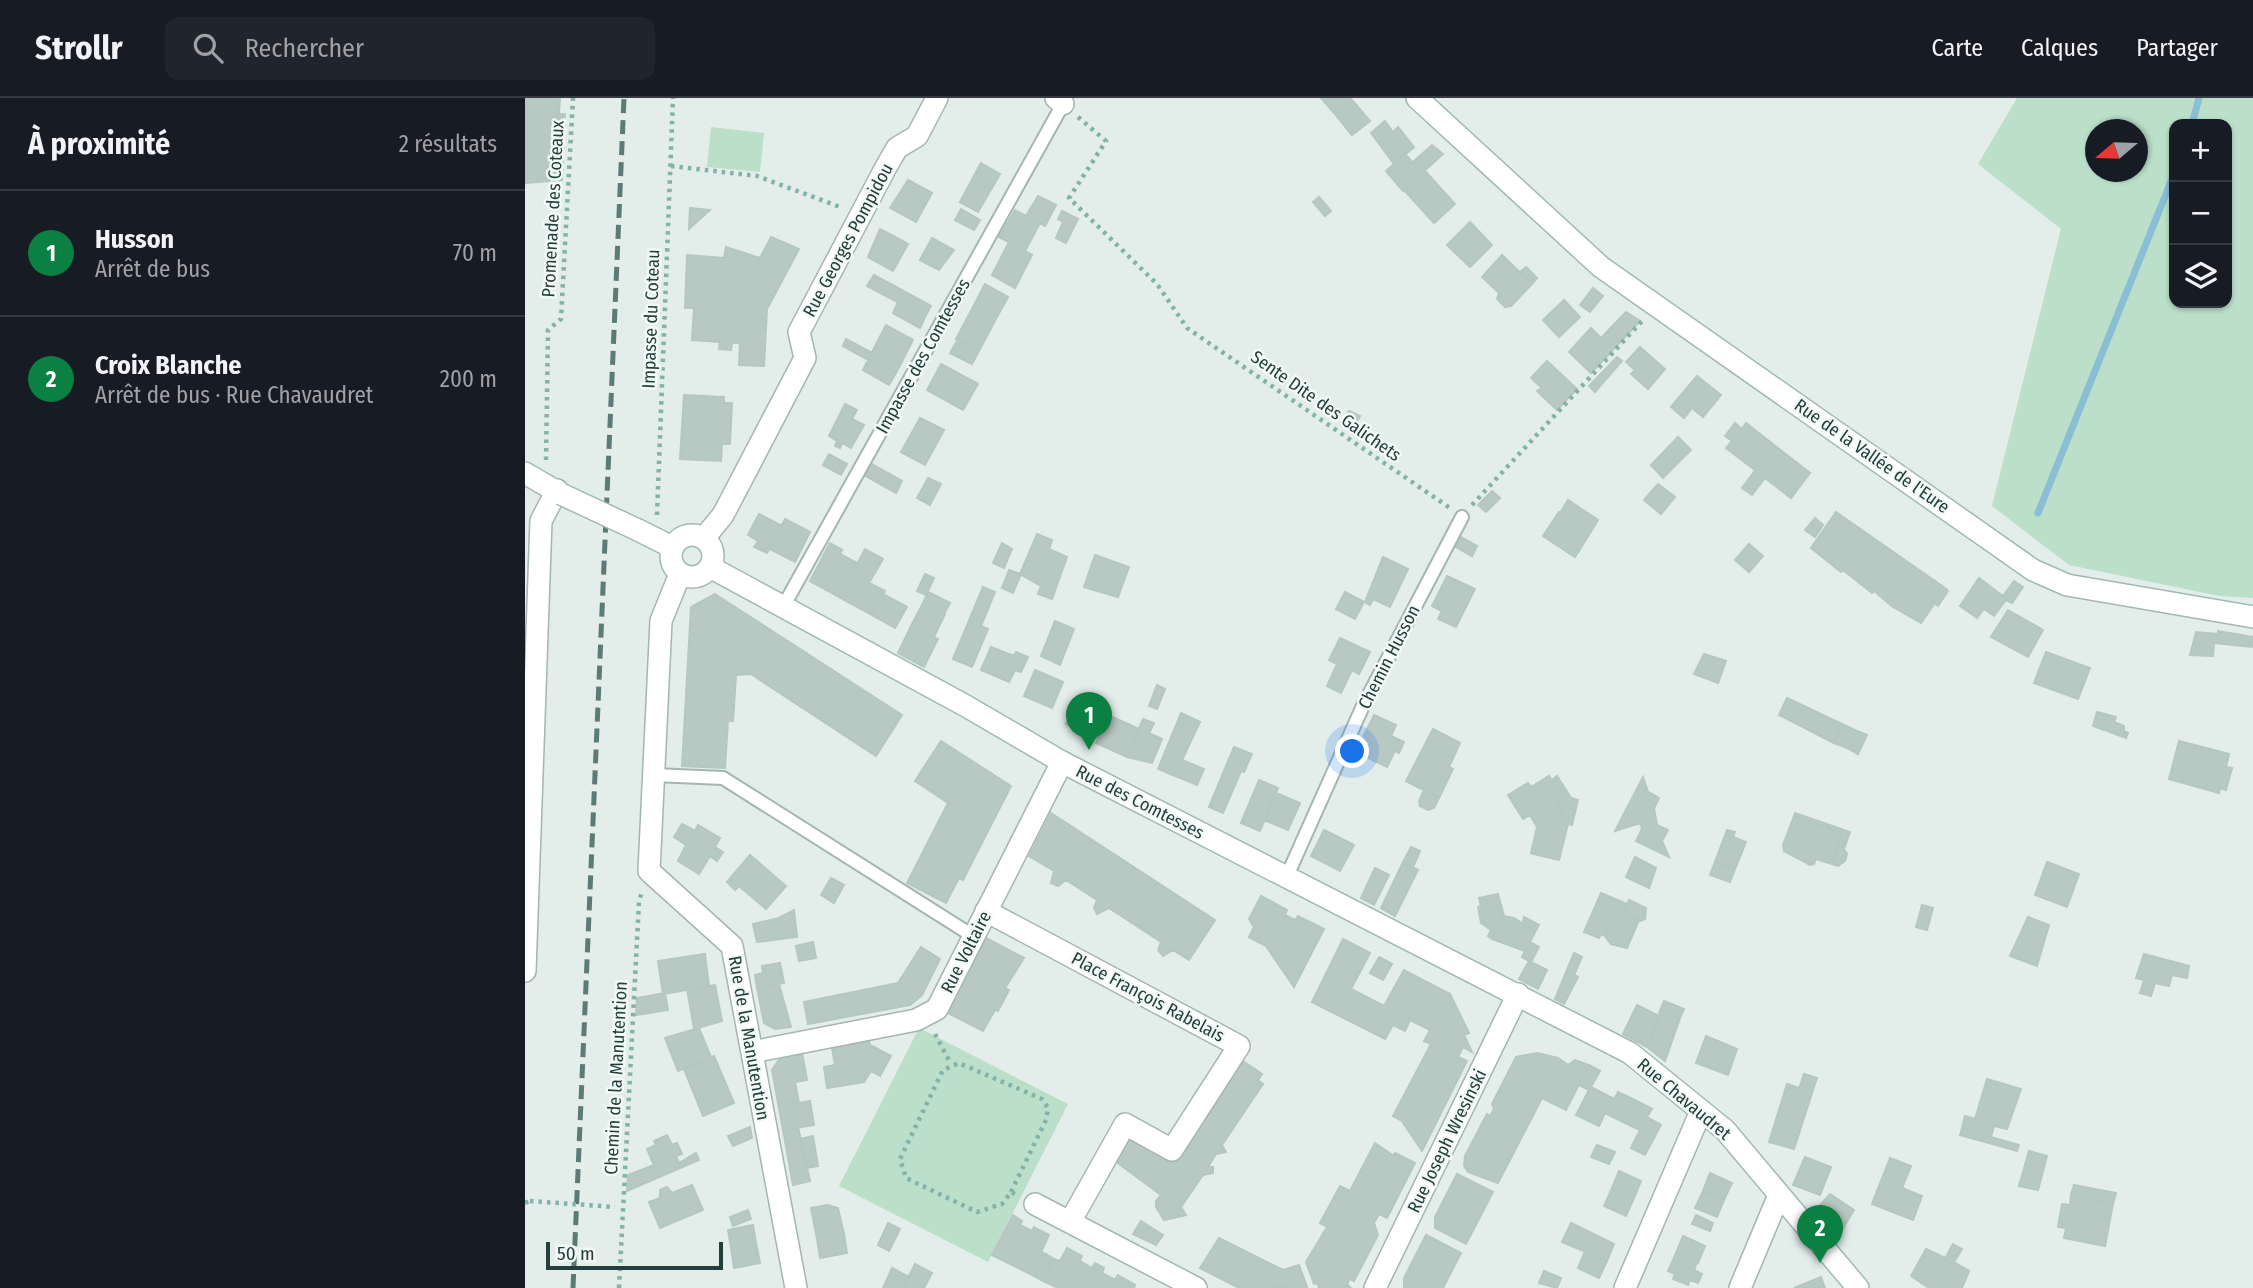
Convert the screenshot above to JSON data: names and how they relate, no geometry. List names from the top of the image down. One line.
{"streets":{"street":["Rue Georges Pompidou","Rue de la Vallée de l'Eure","Rue des Comtesses","Rue Voltaire","Place François Rabelais","Rue de la Manutention","Rue Chavaudret","Rue Joseph Wresinski"],"lane":["Impasse des Comtesses","Chemin Husson"],"path":["Promenade des Coteaux","Impasse du Coteau","Sente Dite des Galichets","Chemin de la Manutention"]},"crossings":[["Impasse des Comtesses","Sente Dite des Galichets"],["Impasse des Comtesses","Rue des Comtesses"],["Sente Dite des Galichets","Chemin Husson"],["Chemin Husson","Rue des Comtesses"],["Rue des Comtesses","Rue Voltaire"],["Rue des Comtesses","Rue Chavaudret"],["Rue des Comtesses","Rue Joseph Wresinski"],["Rue Voltaire","Place François Rabelais"],["Rue de la Manutention","Chemin de la Manutention"]],"scale_bar":"50 m","north":"left","page":{"header":"Strollr","search":"Rechercher","nav":["Carte","Calques","Partager"],"heading":["À proximité","2 résultats"],"map_buttons":["+","−"],"list":[{"mark":"1","name":"Husson","note":"Arrêt de bus","value":"70 m"},{"mark":"2","name":"Croix Blanche","note":"Arrêt de bus · Rue Chavaudret","value":"200 m"}],"pins":["1","2"],"scale":"50 m"}}
